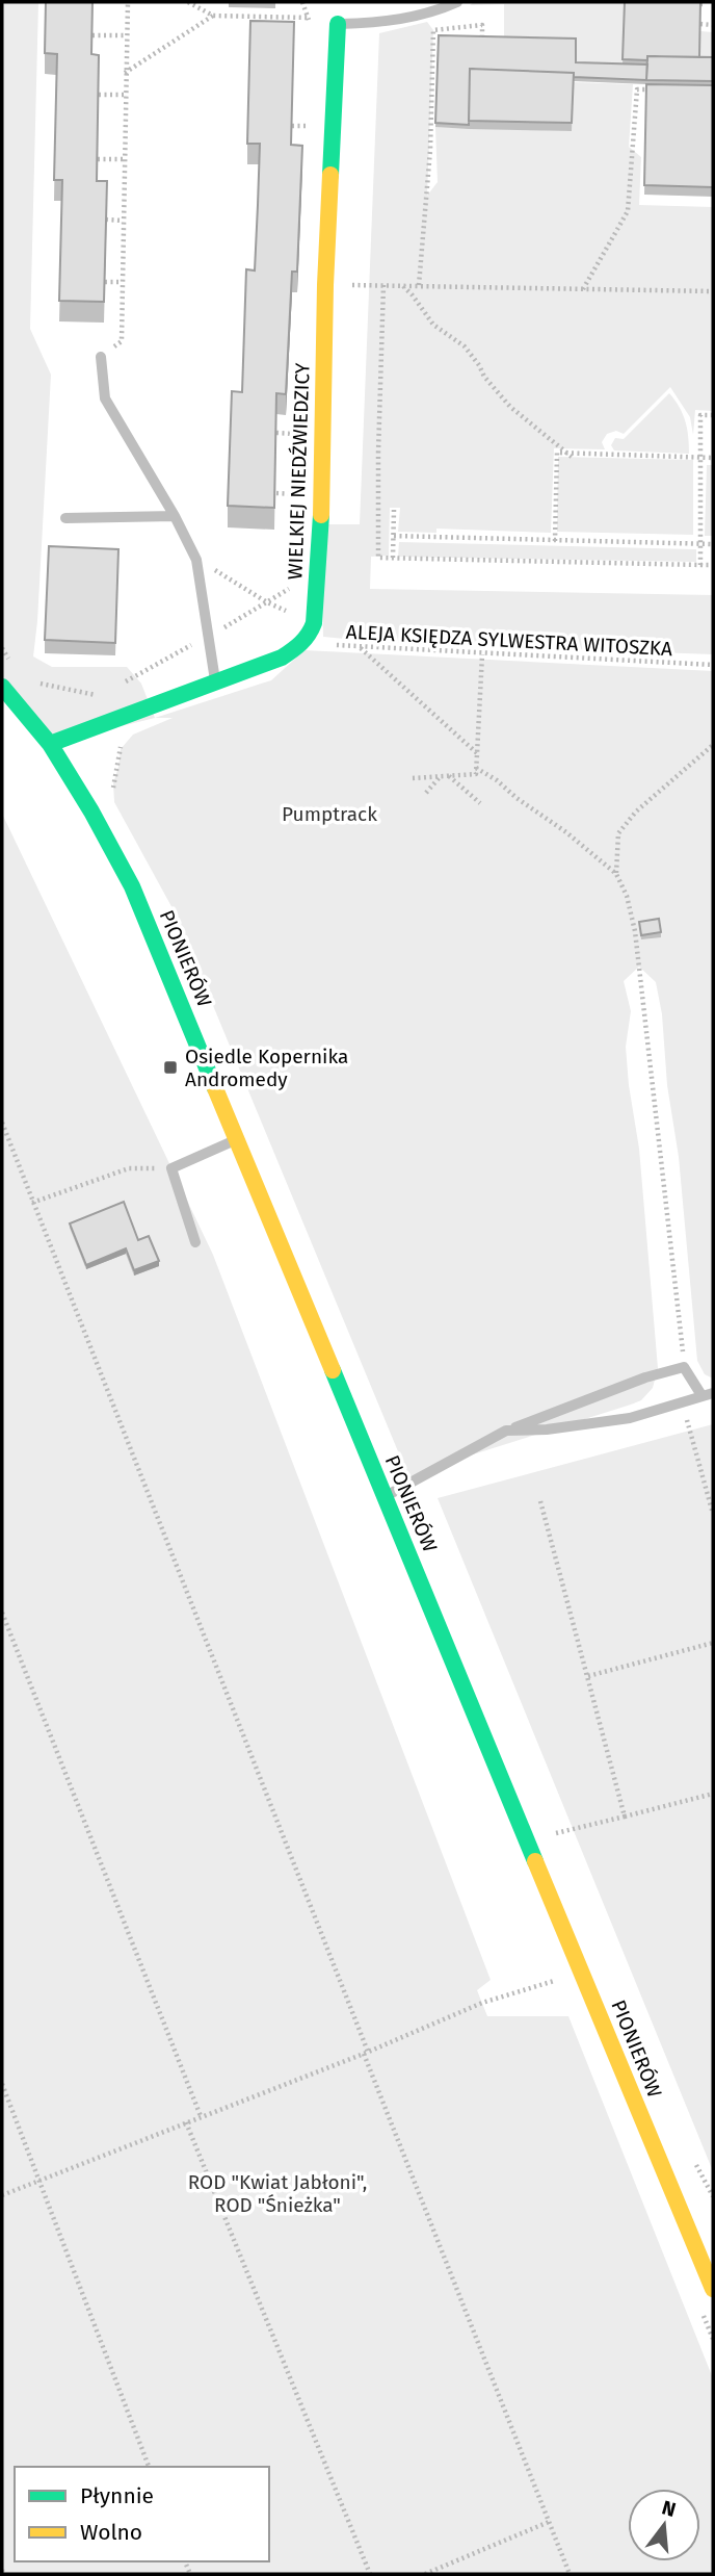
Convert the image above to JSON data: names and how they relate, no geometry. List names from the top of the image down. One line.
{"streets":{"street":["WIELKIEJ NIEDŹWIEDZICY","PIONIERÓW"],"path":["ALEJA KSIĘDZA SYLWESTRA WITOSZKA"]},"crossings":[["WIELKIEJ NIEDŹWIEDZICY","ALEJA KSIĘDZA SYLWESTRA WITOSZKA"],["WIELKIEJ NIEDŹWIEDZICY","PIONIERÓW"]],"parks":["Pumptrack","ROD \"Kwiat Jabłoni\", ROD \"Śnieżka\""],"places":{"transit":["Osiedle Kopernika Andromedy"]},"legend":["Płynnie","Wolno"],"north":"top"}
